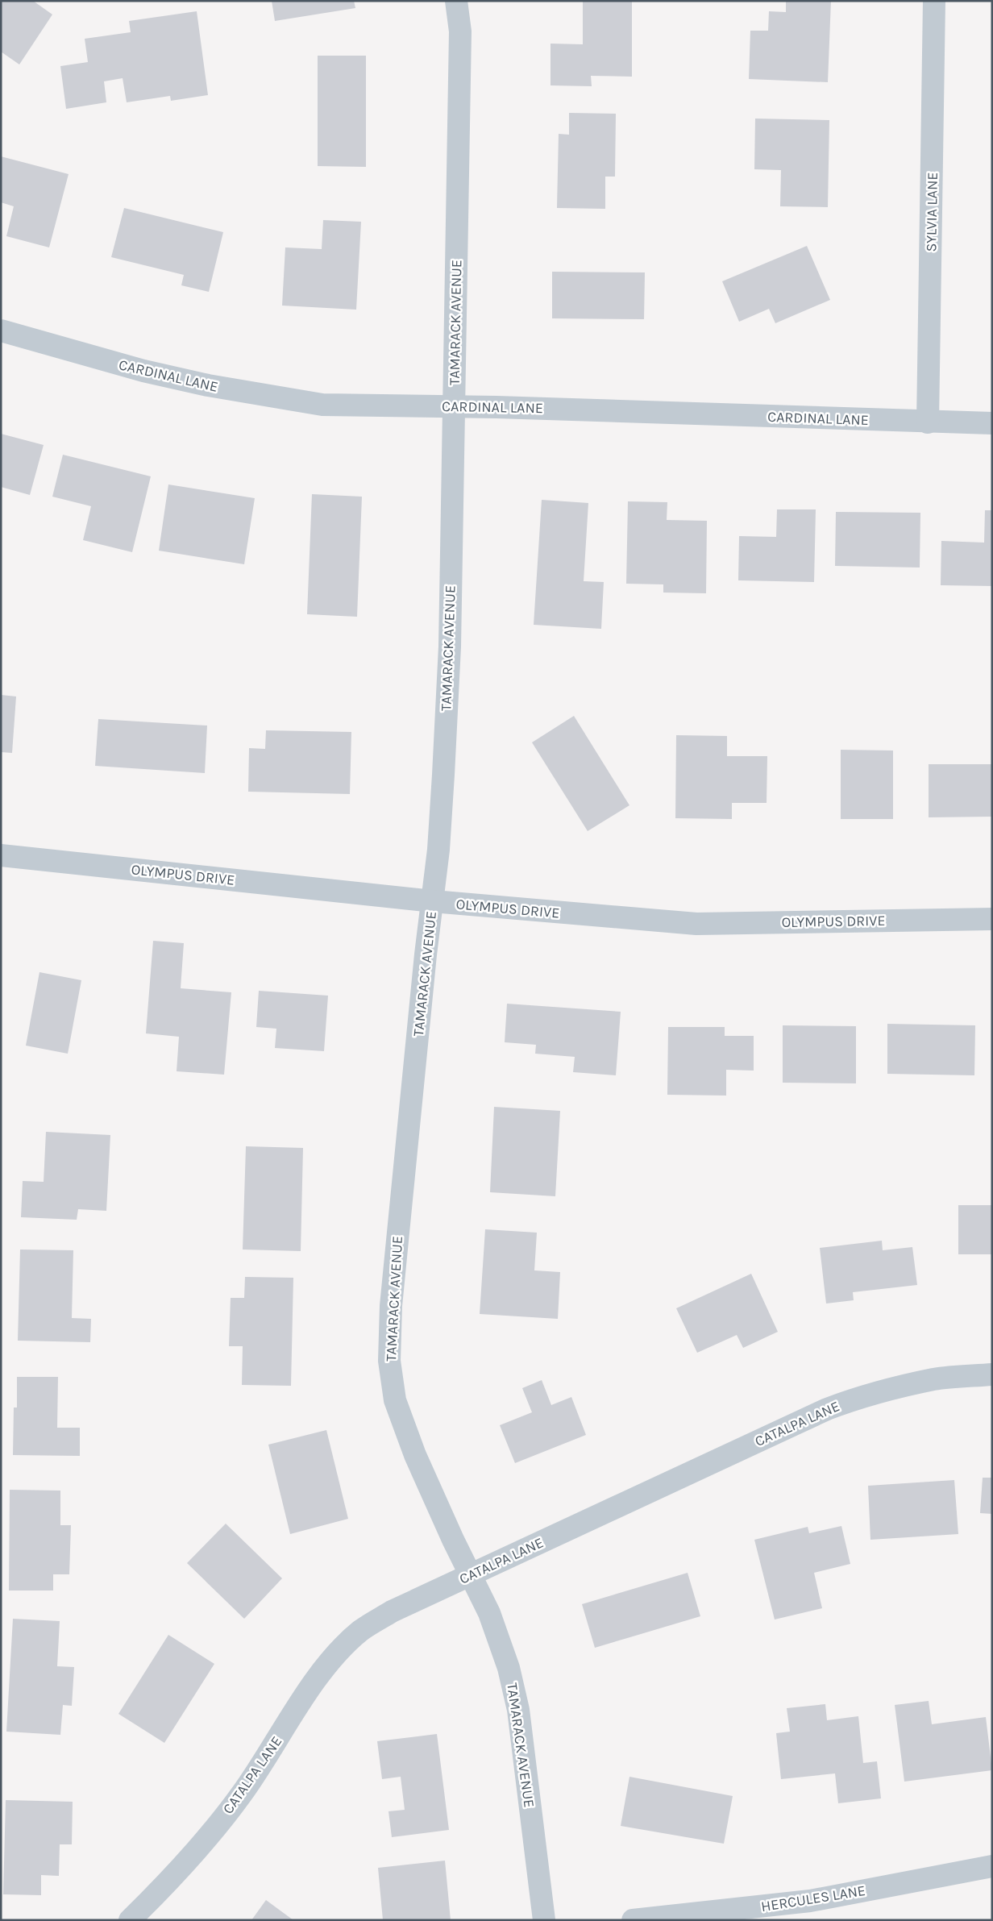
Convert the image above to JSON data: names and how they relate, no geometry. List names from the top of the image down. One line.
{"streets":{"street":["SYLVIA LANE","TAMARACK AVENUE","CARDINAL LANE","OLYMPUS DRIVE","CATALPA LANE","HERCULES LANE"]},"crossings":[["SYLVIA LANE","CARDINAL LANE"],["TAMARACK AVENUE","CARDINAL LANE"],["TAMARACK AVENUE","OLYMPUS DRIVE"],["TAMARACK AVENUE","CATALPA LANE"]]}
